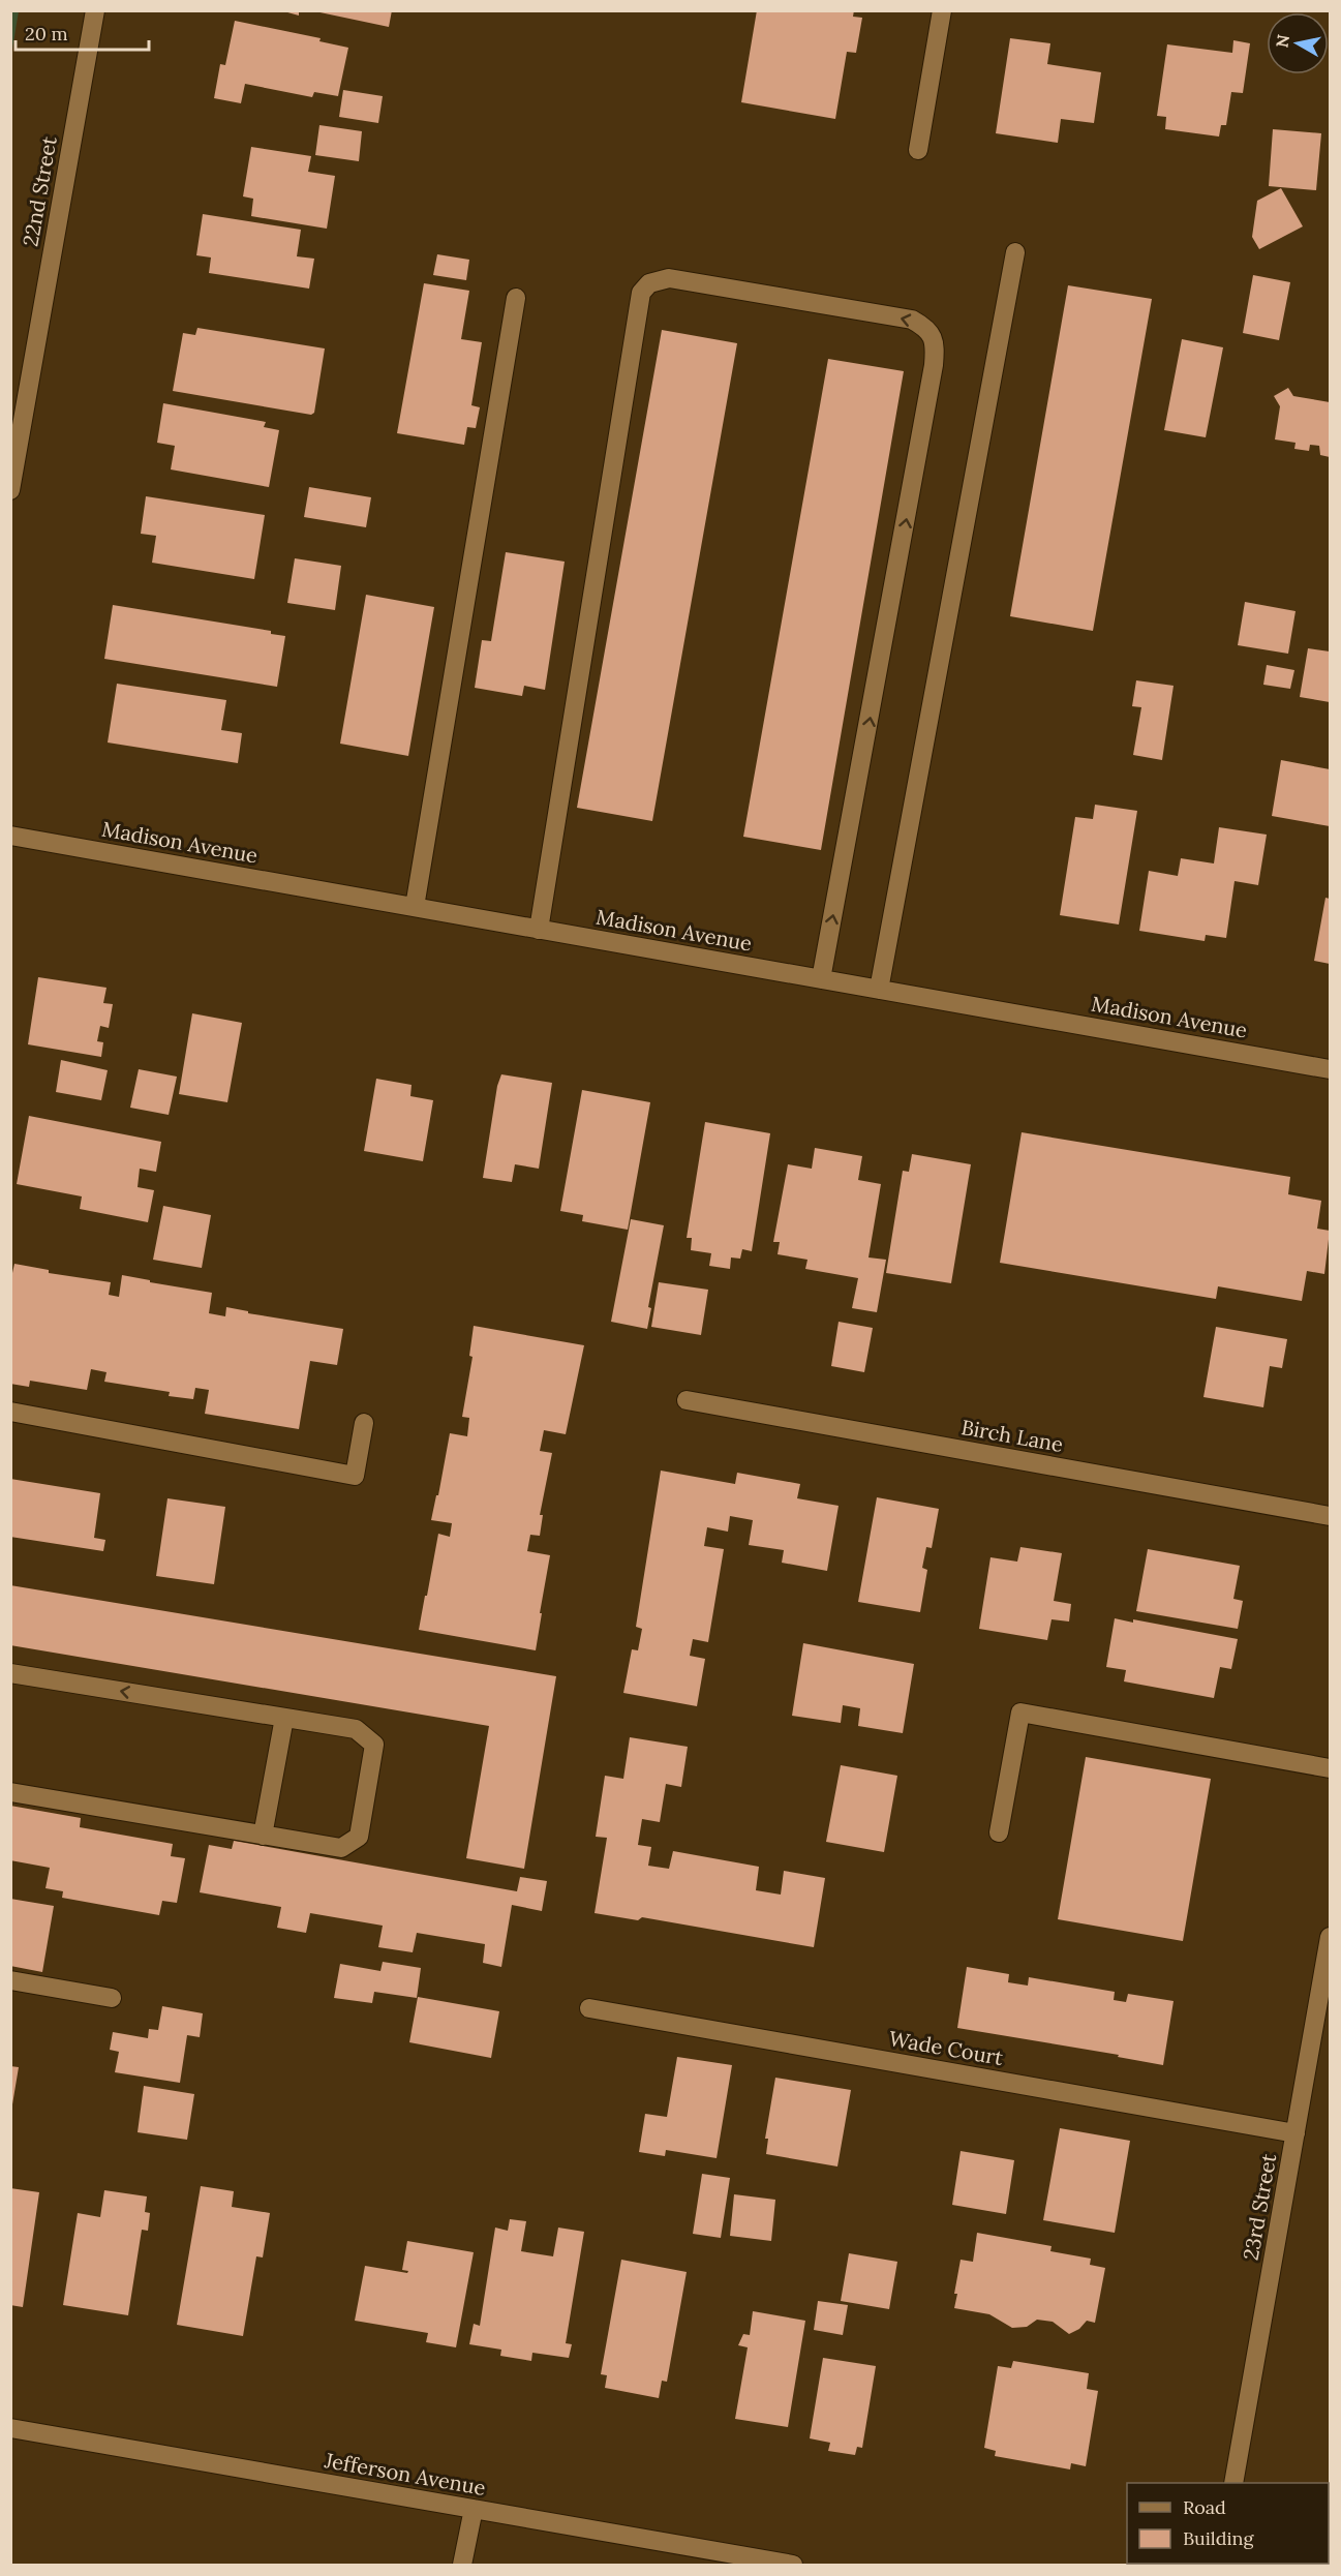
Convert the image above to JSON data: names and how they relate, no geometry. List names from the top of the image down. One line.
{"streets":{"street":["22nd Street","Madison Avenue","Birch Lane","Wade Court","23rd Street","Jefferson Avenue"]},"crossings":[["Wade Court","23rd Street"]],"legend":["Road","Building"],"scale_bar":"20 m","north":"left"}
